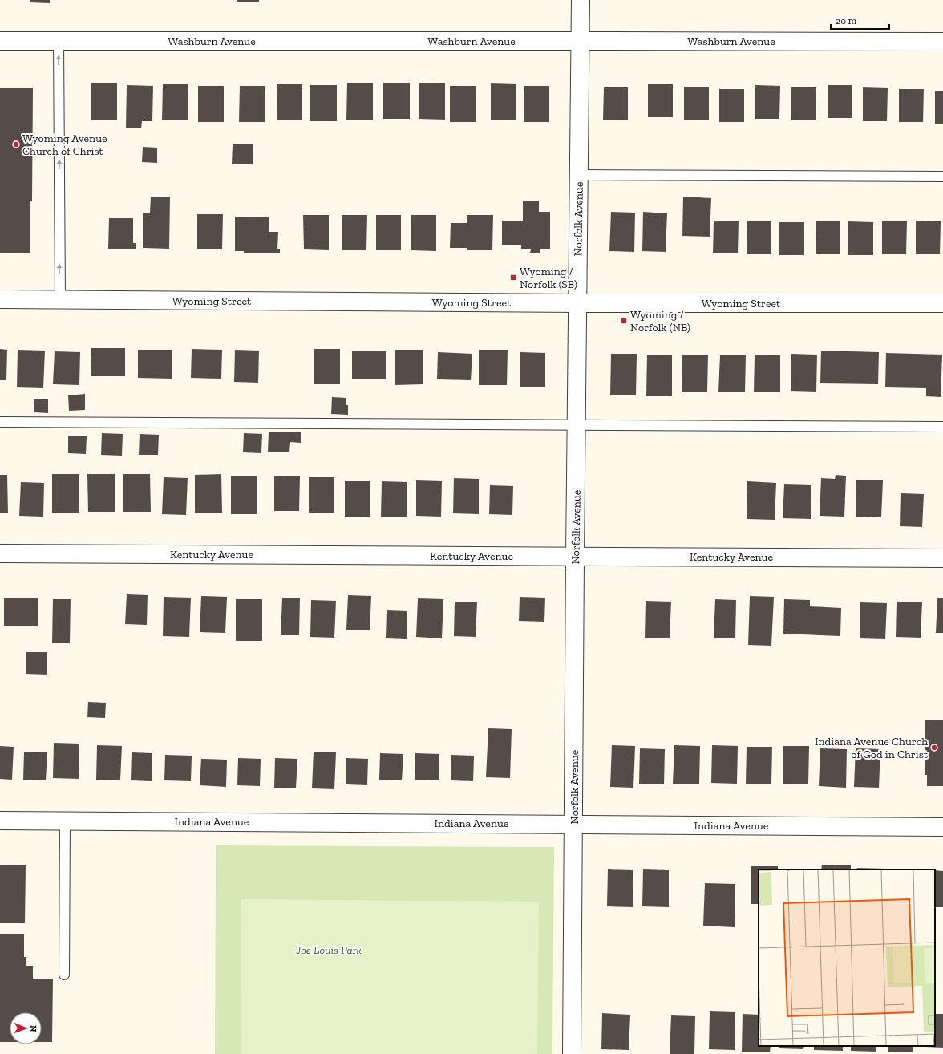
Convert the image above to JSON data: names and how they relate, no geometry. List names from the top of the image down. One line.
{"streets":{"street":["Washburn Avenue","Norfolk Avenue","Wyoming Street","Kentucky Avenue","Indiana Avenue"]},"crossings":[["Washburn Avenue","Norfolk Avenue"],["Norfolk Avenue","Wyoming Street"],["Norfolk Avenue","Kentucky Avenue"],["Norfolk Avenue","Indiana Avenue"]],"parks":["Joe Louis Park"],"places":{"other":["Wyoming Avenue Church of Christ","Indiana Avenue Church of God in Christ"],"transit":["Wyoming / Norfolk (SB)","Wyoming / Norfolk (NB)"]},"scale_bar":"20 m","north":"right"}
